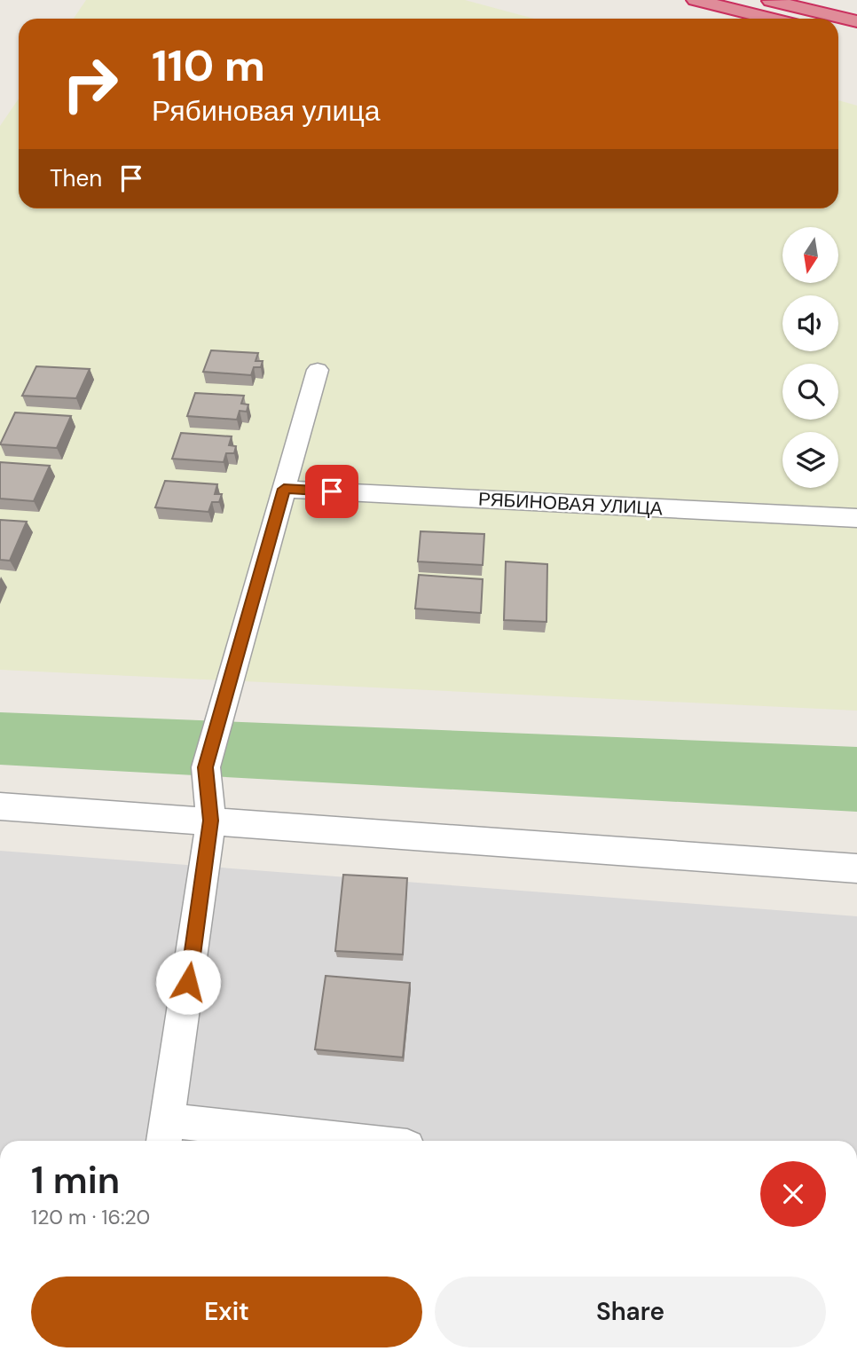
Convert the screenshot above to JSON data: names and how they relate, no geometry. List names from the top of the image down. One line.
{"streets":{"street":["РЯБИНОВАЯ УЛИЦА"]},"north":"bottom","page":{"turn":["110 m","Рябиновая улица"],"then":"Then","heading":["1 min","120 m · 16:20"],"buttons":["Exit","Share"]}}
